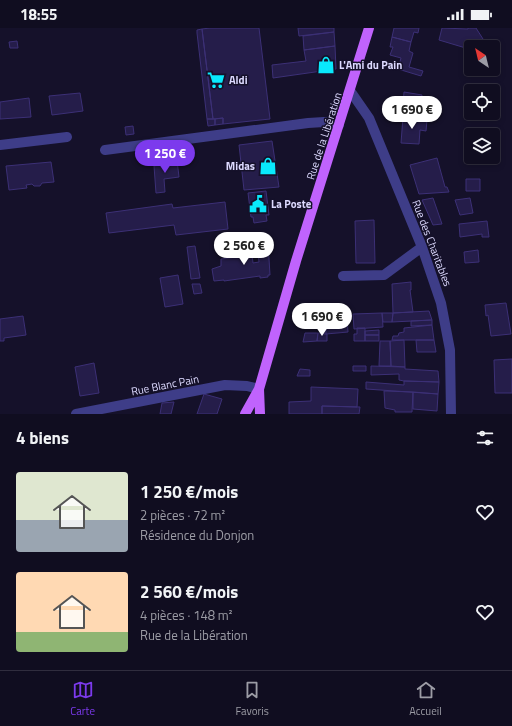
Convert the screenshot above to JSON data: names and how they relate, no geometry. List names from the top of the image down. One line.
{"streets":{"main road":["Rue de la Libération"],"street":["Rue des Charitables","Rue Blanc Pain"]},"crossings":[["Rue de la Libération","Rue des Charitables"],["Rue de la Libération","Rue Blanc Pain"]],"places":{"shop":["L'Ami du Pain","Midas"],"supermarket":["Aldi"],"public building":["La Poste"]},"north":"top left","page":{"status":"18:55","price":["1 690 €","1 250 €","2 560 €","1 690 €"],"heading":"4 biens","list":[{"name":"1 250 €/mois","note":"2 pièces · 72 m² · Résidence du Donjon"},{"name":"2 560 €/mois","note":"4 pièces · 148 m² · Rue de la Libération"}],"tabs":["Carte","Favoris","Accueil"]}}
